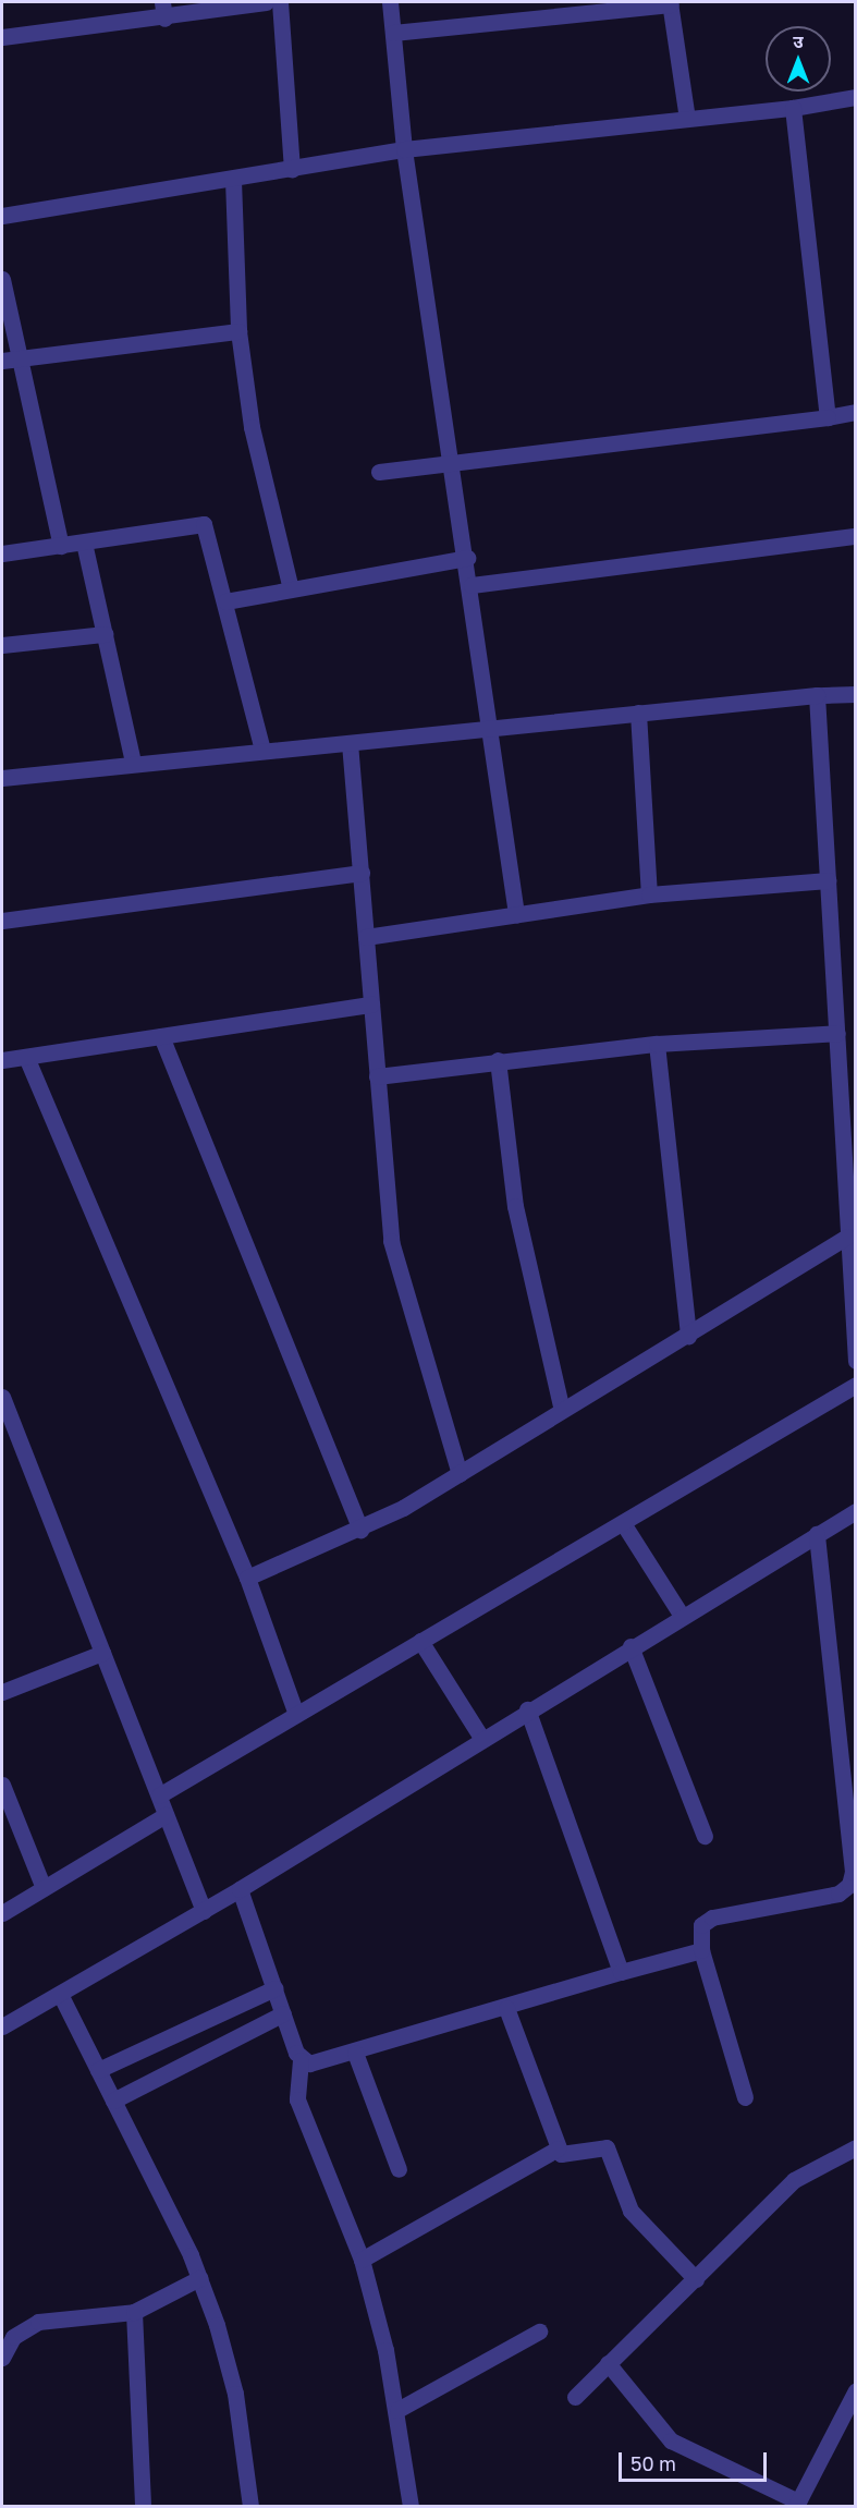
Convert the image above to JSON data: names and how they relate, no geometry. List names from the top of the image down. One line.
{"scale_bar":"50 m","north":"top"}
